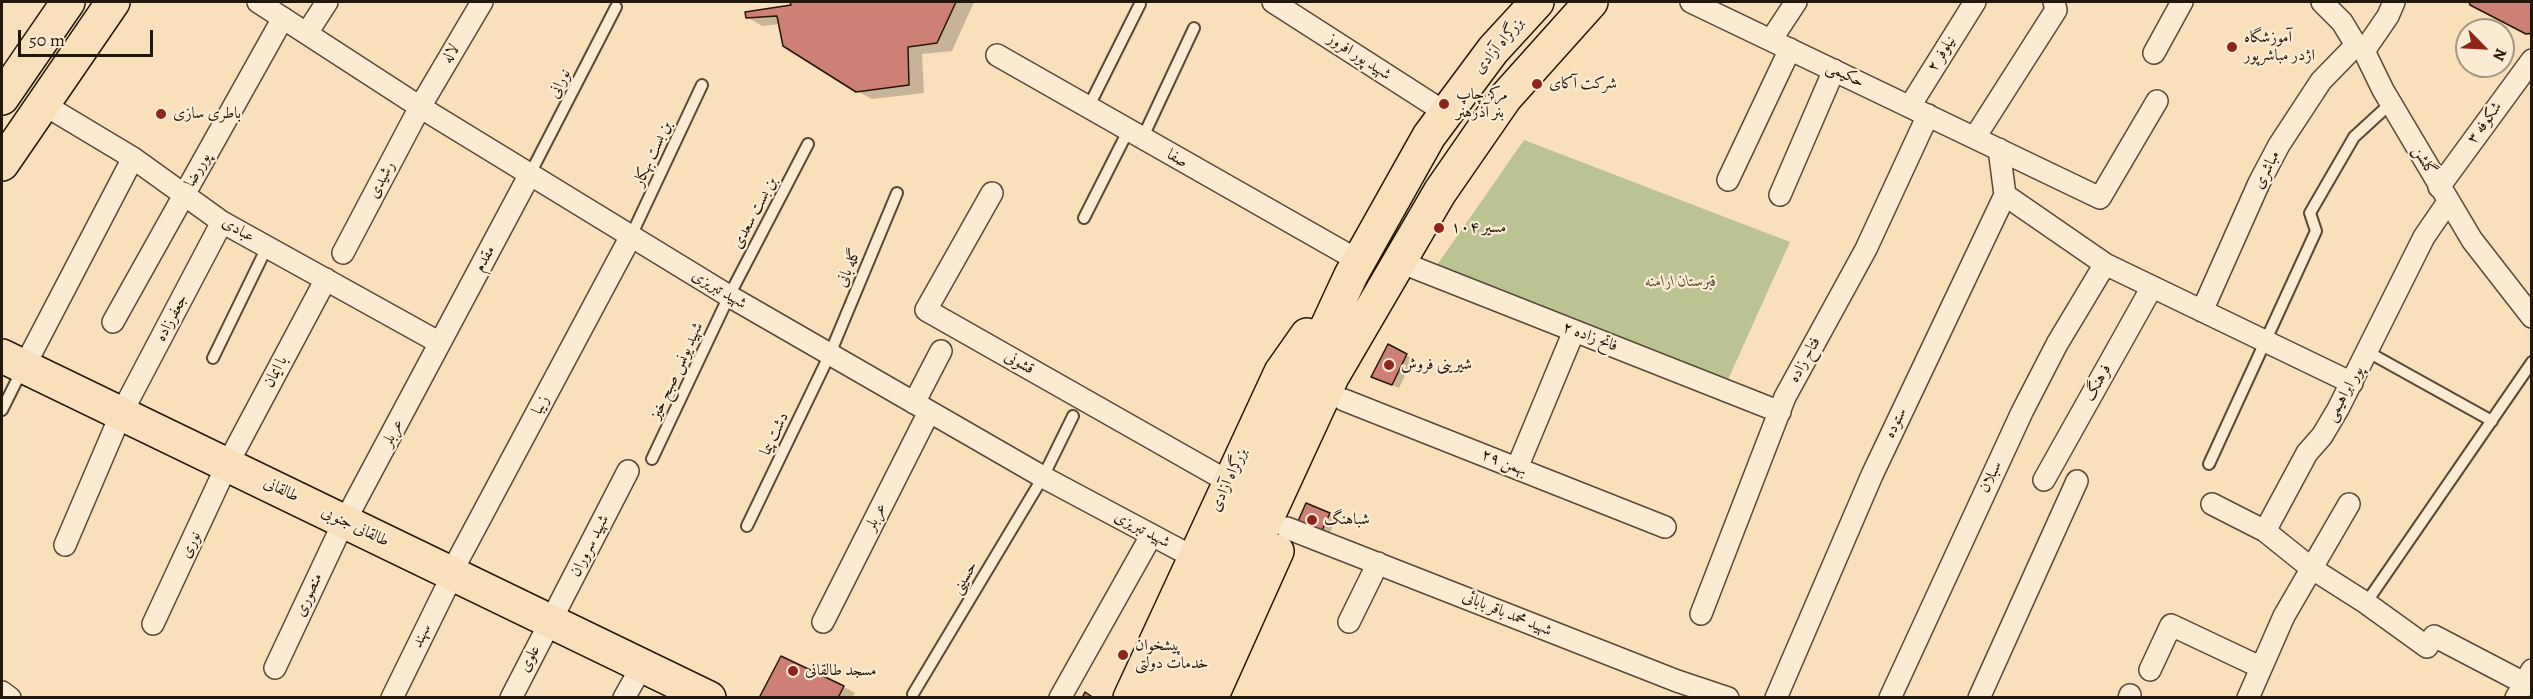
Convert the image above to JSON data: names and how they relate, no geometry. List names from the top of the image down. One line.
{"streets":{"main road":["بزرگراه آزادی","طالقانی جنوبی"],"street":["لاله","نیلوفر ۲","شهید پور افروز","حکیمی","شکوفه ۳","صفا","گلشن","پوررضا","مباشری","رشیدی","عبادی","مقدم","شهید تبریزی","جعفرزاده","فاتح زاده ۲","فتاح زاده","قشونی","با ایمان","فرهنگ","پور ابراهیمی","زیبا","ستوده","عربلر","۲۹ بهمن","سبلان","نوری","شهید سروران","منصوری","شهید محمد باقر بابائی","سهند","علوی"],"lane":["نورانی","بن بست بهکار","بن بست سعدی","گله بانی","شهید یونس صبح خیز","دشت پیما","حسینی"]},"crossings":[["بزرگراه آزادی","شهید پور افروز"],["بزرگراه آزادی","صفا"],["بزرگراه آزادی","شهید تبریزی"],["بزرگراه آزادی","قشونی"],["لاله","رشیدی"],["لاله","شهید تبریزی"],["نیلوفر ۲","حکیمی"],["نیلوفر ۲","فتاح زاده"],["حکیمی","فتاح زاده"],["نورانی","مقدم"],["نورانی","شهید تبریزی"],["شکوفه ۳","گلشن"],["شکوفه ۳","پور ابراهیمی"],["بن بست بهکار","شهید تبریزی"],["بن بست بهکار","زیبا"],["گلشن","مباشری"],["گلشن","پور ابراهیمی"],["پوررضا","عبادی"],["پوررضا","شهید تبریزی"],["رشیدی","شهید تبریزی"],["بن بست سعدی","شهید تبریزی"],["بن بست سعدی","شهید یونس صبح خیز"],["عبادی","مقدم"],["عبادی","جعفرزاده"],["عبادی","با ایمان"],["عبادی","عربلر"],["مقدم","شهید تبریزی"],["مقدم","عربلر"],["گله بانی","شهید تبریزی"],["گله بانی","دشت پیما"],["شهید تبریزی","شهید یونس صبح خیز"],["شهید تبریزی","زیبا"],["شهید تبریزی","عربلر"],["شهید تبریزی","دشت پیما"],["شهید تبریزی","حسینی"],["جعفرزاده","طالقانی جنوبی"],["فاتح زاده ۲","فتاح زاده"],["با ایمان","طالقانی جنوبی"],["با ایمان","نوری"],["زیبا","طالقانی جنوبی"],["زیبا","سهند"],["عربلر","طالقانی جنوبی"],["عربلر","منصوری"],["طالقانی جنوبی","نوری"],["طالقانی جنوبی","شهید سروران"],["طالقانی جنوبی","منصوری"],["طالقانی جنوبی","سهند"],["طالقانی جنوبی","علوی"],["شهید سروران","علوی"]],"parks":["قبرستان ارامنه"],"places":["آموزشگاه اژدر مباشرپور","شرکت آکای","مرکز چاپ بنر آذرهنر","باطری سازی","مسیر ۱۰۴","شیرینی فروش","شباهنگ","پیشخوان خدمات دولتی","مسجد طالقانی"],"scale_bar":"50 m","north":"bottom right"}
